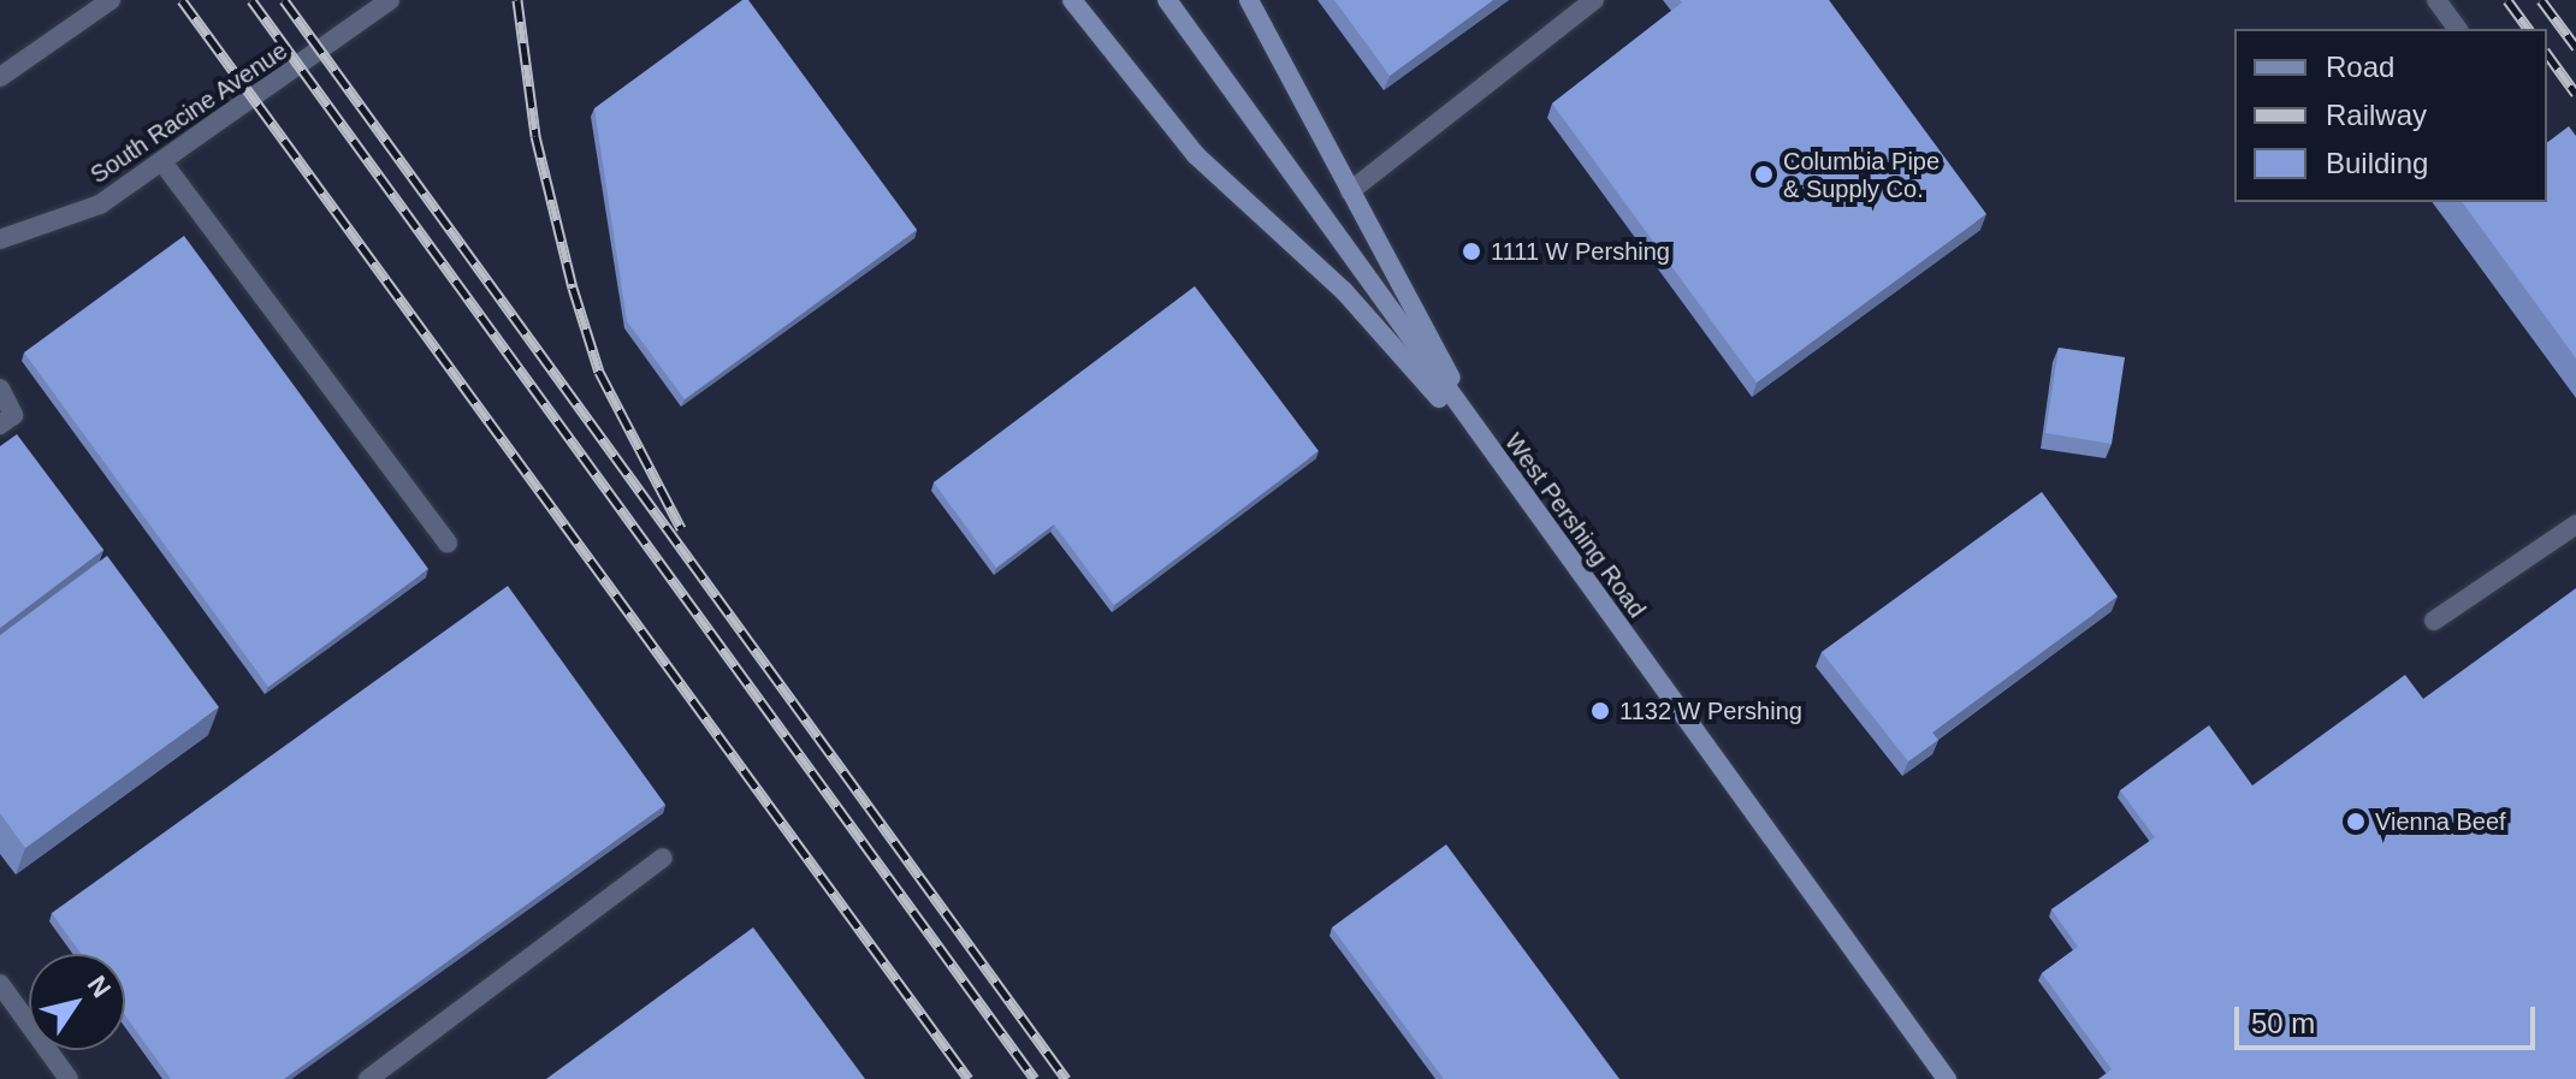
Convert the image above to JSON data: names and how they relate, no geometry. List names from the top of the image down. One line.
{"streets":{"main road":["West Pershing Road"],"street":["South Racine Avenue"]},"places":["Columbia Pipe & Supply Co.","1111 W Pershing","1132 W Pershing","Vienna Beef"],"legend":["Road","Railway","Building"],"scale_bar":"50 m","north":"top right"}
